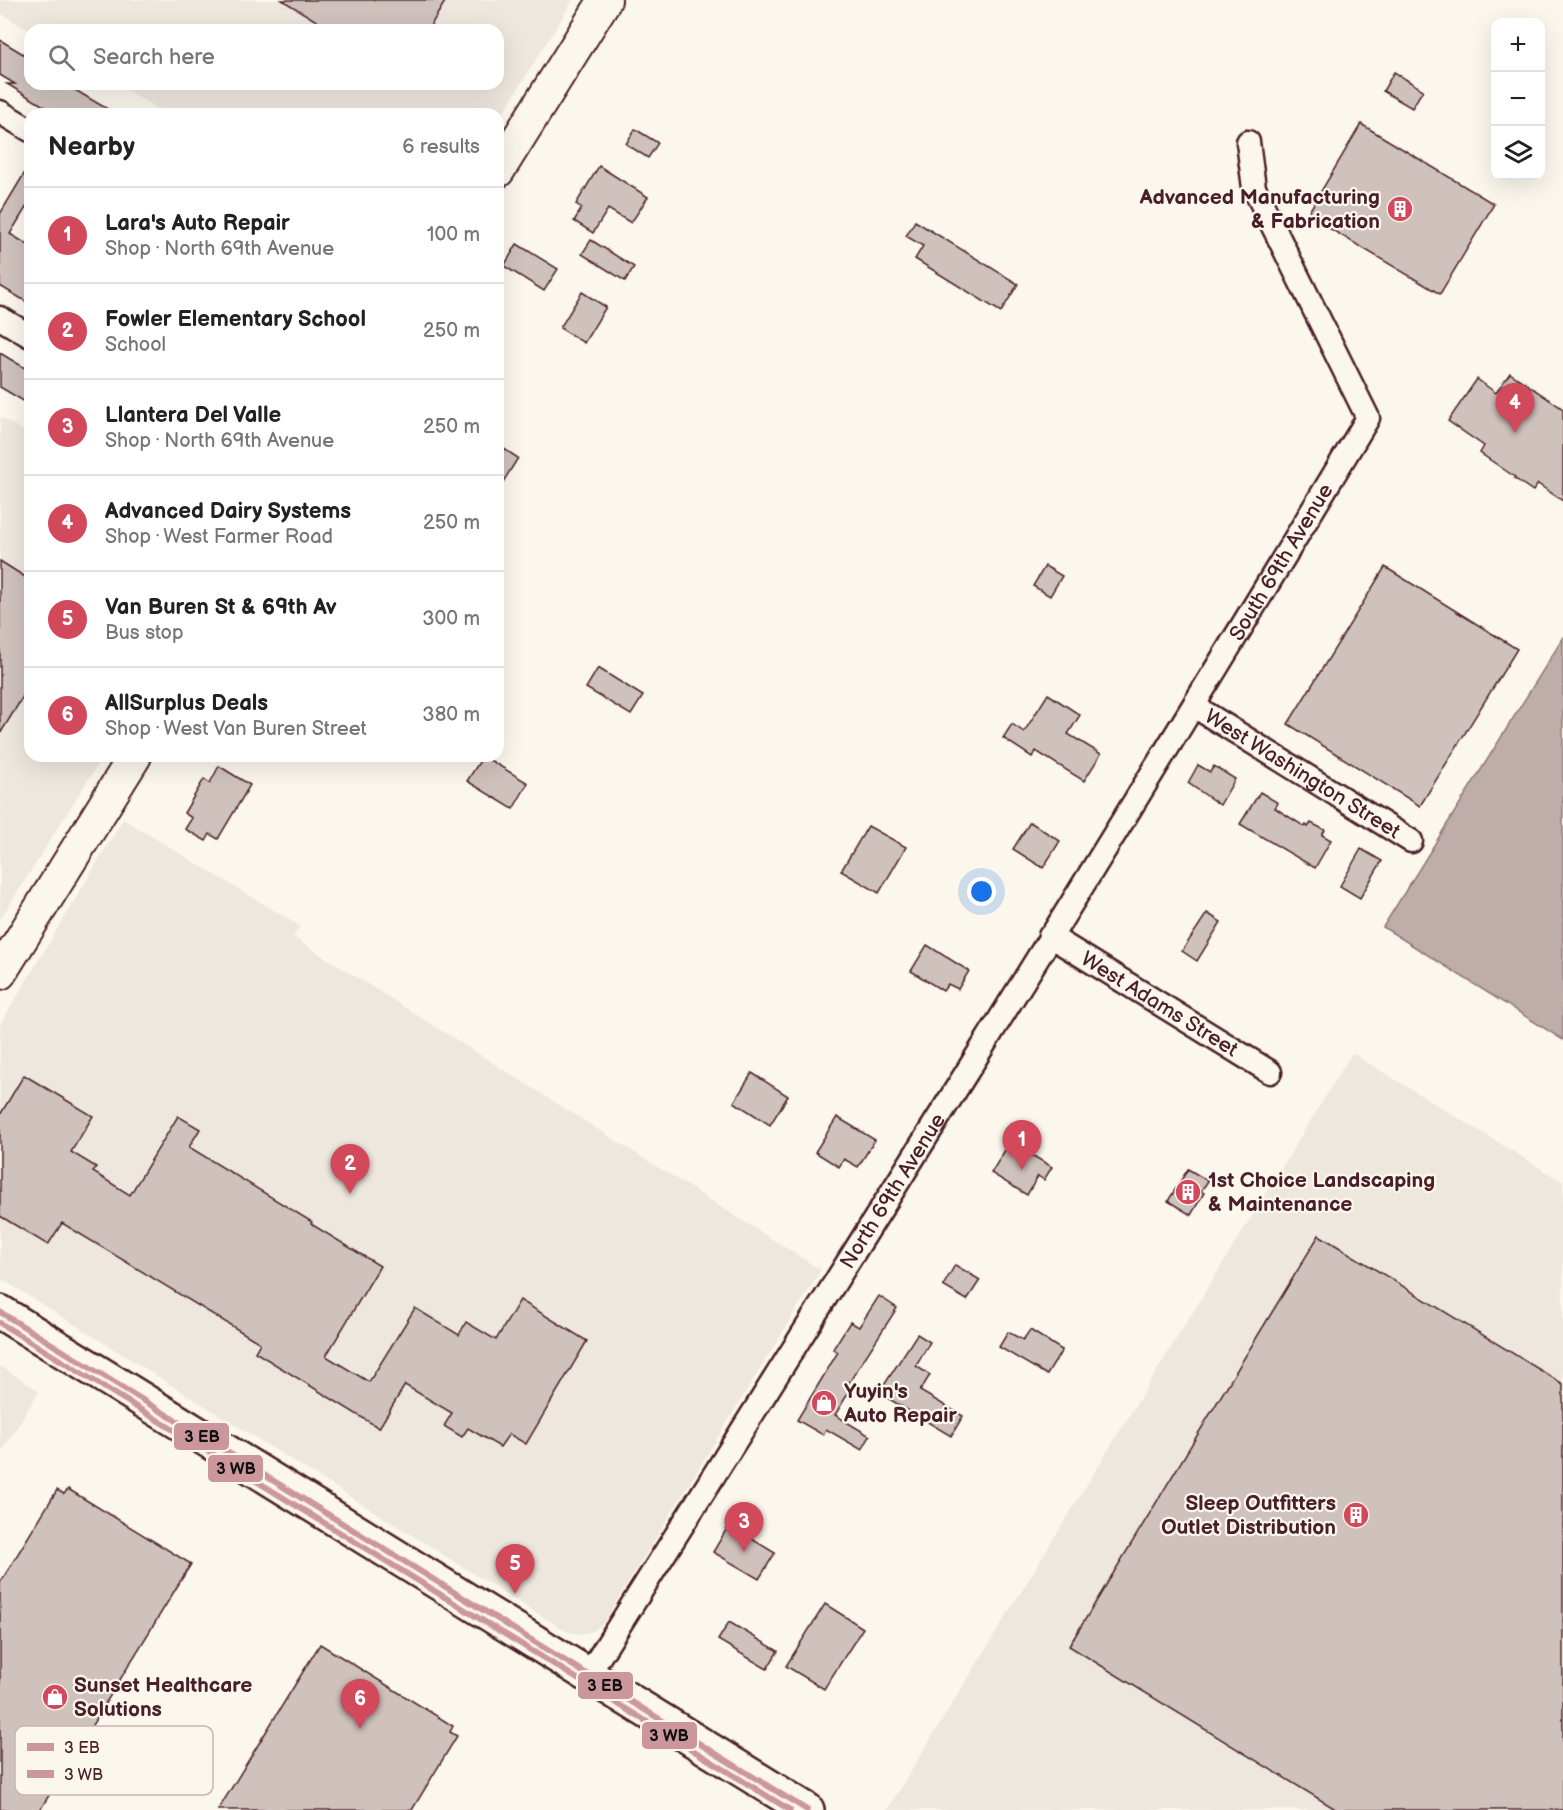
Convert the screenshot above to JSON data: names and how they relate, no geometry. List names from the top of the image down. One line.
{"streets":{"street":["South 69th Avenue","West Washington Street","West Adams Street","North 69th Avenue"]},"crossings":[["South 69th Avenue","West Washington Street"],["South 69th Avenue","North 69th Avenue"],["West Washington Street","North 69th Avenue"],["West Adams Street","North 69th Avenue"]],"places":{"building":["Advanced Manufacturing & Fabrication","1st Choice Landscaping & Maintenance","Sleep Outfitters Outlet Distribution"],"shop":["Yuyin's Auto Repair","Sunset Healthcare Solutions"]},"legend":["3 EB","3 WB"],"page":{"map_buttons":["+","−"],"search":"Search here","heading":["Nearby","6 results"],"list":[{"mark":"1","name":"Lara's Auto Repair","note":"Shop · North 69th Avenue","value":"100 m"},{"mark":"2","name":"Fowler Elementary School","note":"School","value":"250 m"},{"mark":"3","name":"Llantera Del Valle","note":"Shop · North 69th Avenue","value":"250 m"},{"mark":"4","name":"Advanced Dairy Systems","note":"Shop · West Farmer Road","value":"250 m"},{"mark":"5","name":"Van Buren St & 69th Av","note":"Bus stop","value":"300 m"},{"mark":"6","name":"AllSurplus Deals","note":"Shop · West Van Buren Street","value":"380 m"}],"pins":["4","1","2","3","5","6"]}}
